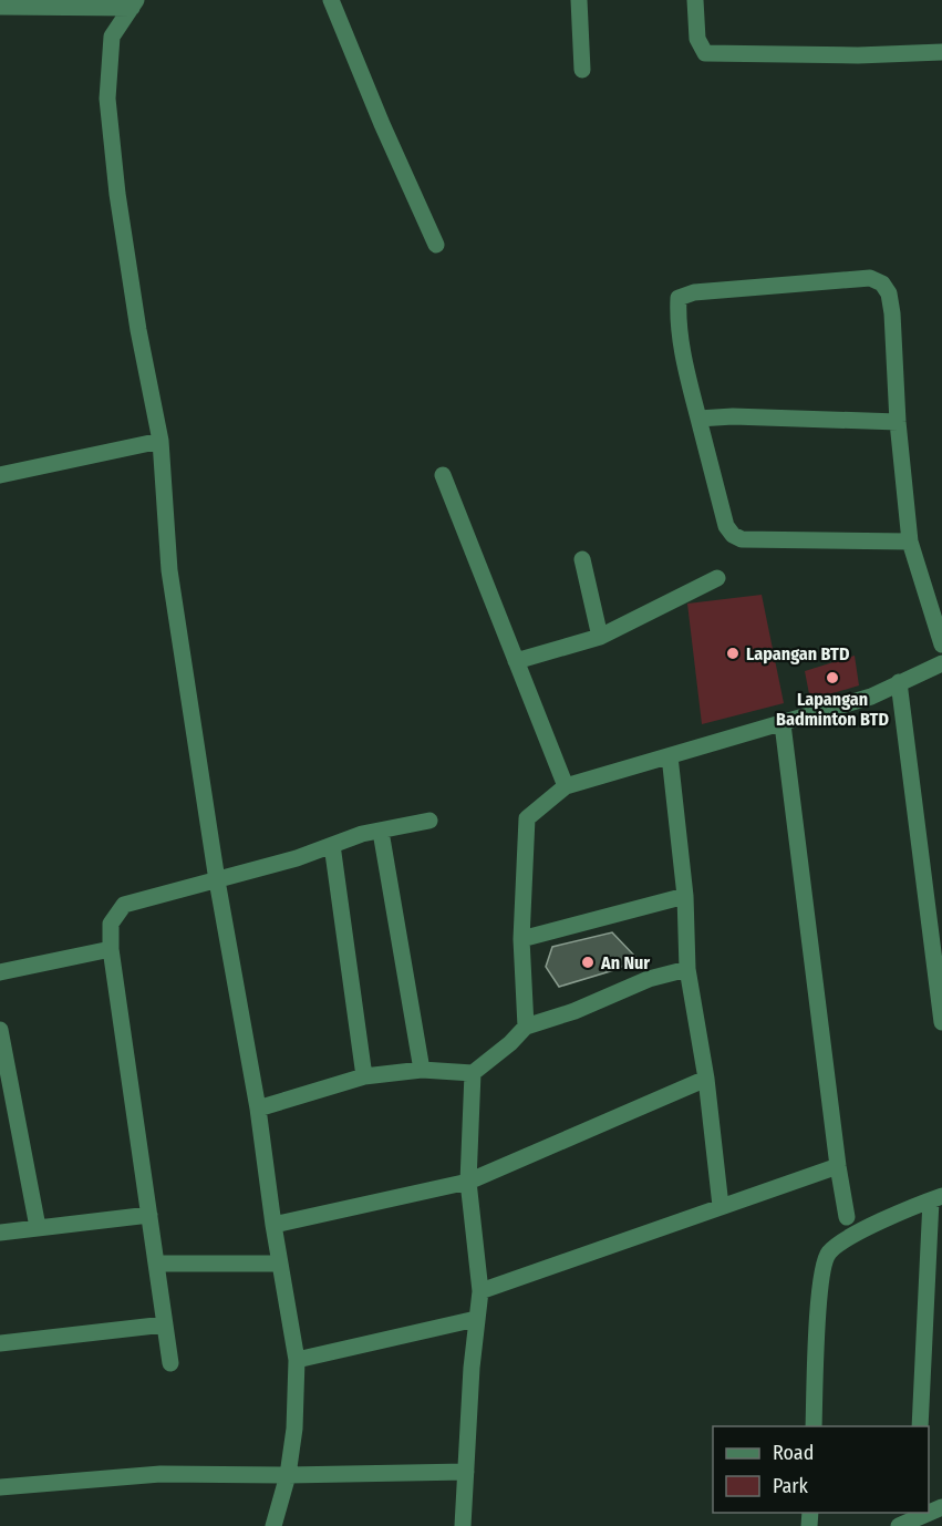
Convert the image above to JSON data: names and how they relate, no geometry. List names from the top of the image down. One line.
{"places":["Lapangan BTD","Lapangan Badminton BTD","An Nur"],"legend":["Road","Park"]}
